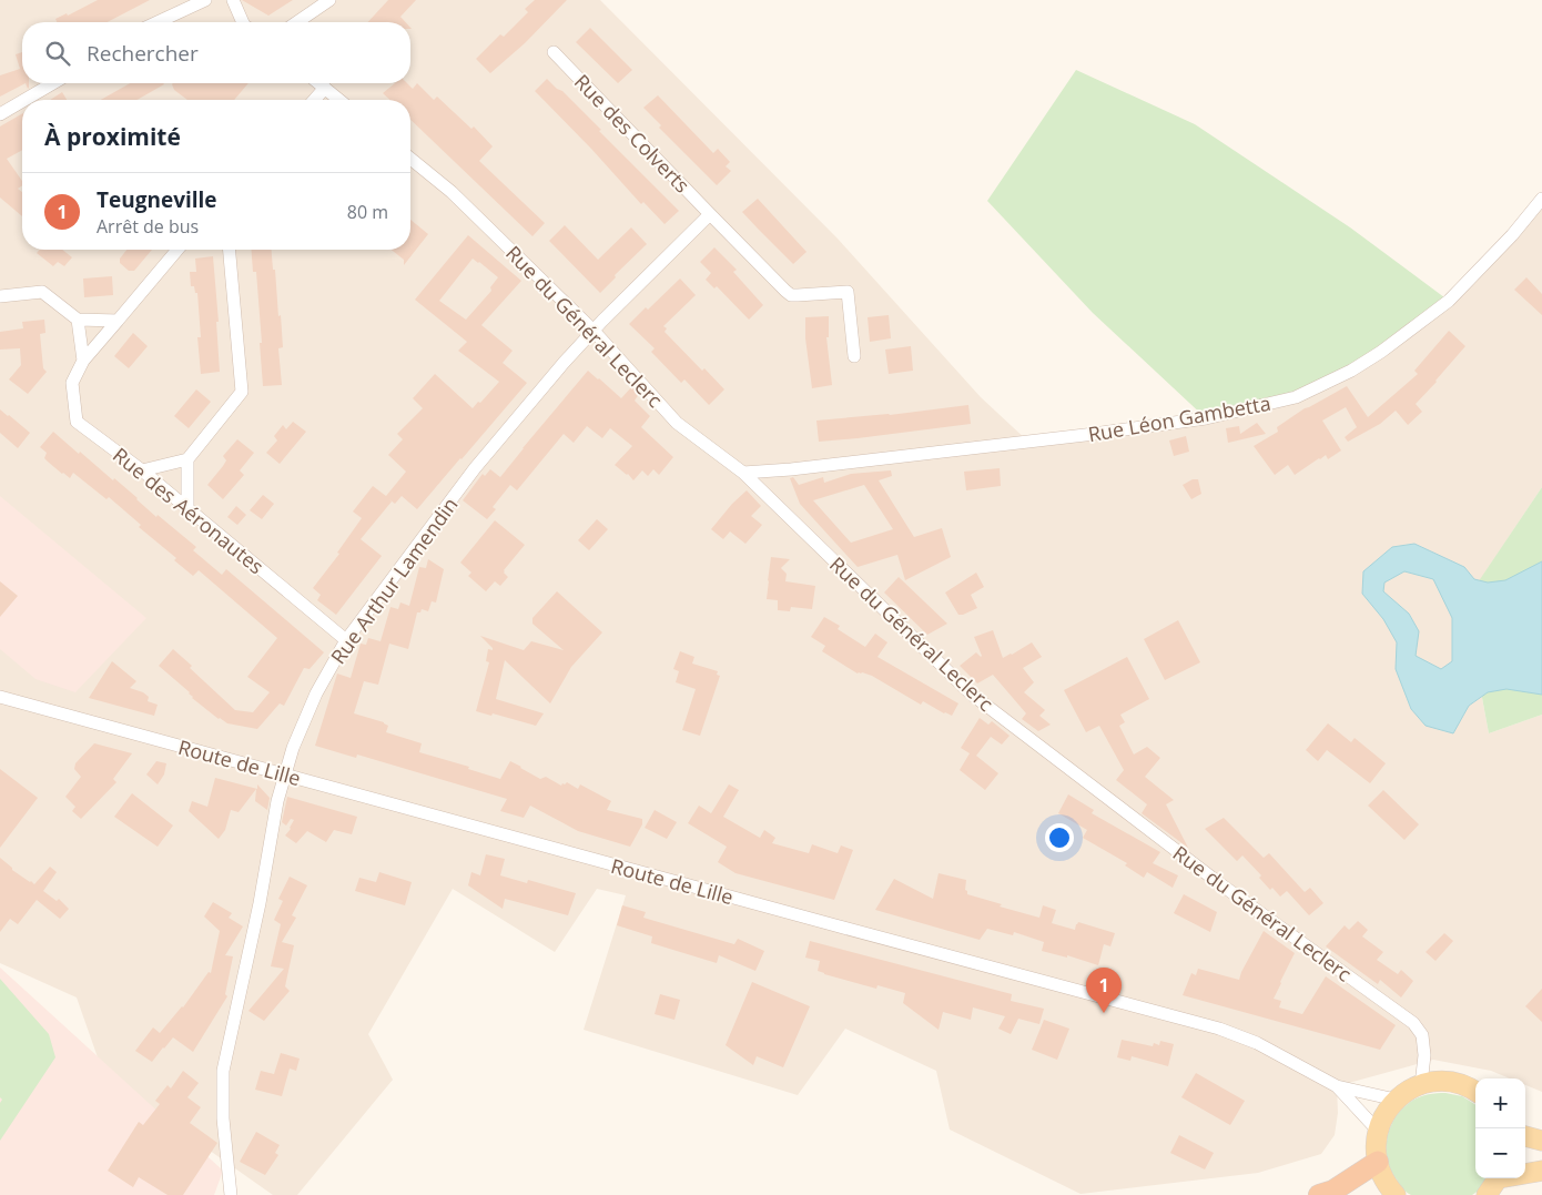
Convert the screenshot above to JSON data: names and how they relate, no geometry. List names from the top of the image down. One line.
{"streets":{"street":["Rue des Colverts","Rue du Général Leclerc","Rue Léon Gambetta","Rue des Aéronautes","Rue Arthur Lamendin","Route de Lille"]},"crossings":[["Rue des Colverts","Rue Arthur Lamendin"],["Rue du Général Leclerc","Rue Léon Gambetta"],["Rue du Général Leclerc","Rue Arthur Lamendin"],["Rue des Aéronautes","Rue Arthur Lamendin"],["Rue Arthur Lamendin","Route de Lille"]],"page":{"search":"Rechercher","heading":"À proximité","list":[{"mark":"1","name":"Teugneville","note":"Arrêt de bus","value":"80 m"}],"pins":"1","map_buttons":["+","−"]}}
